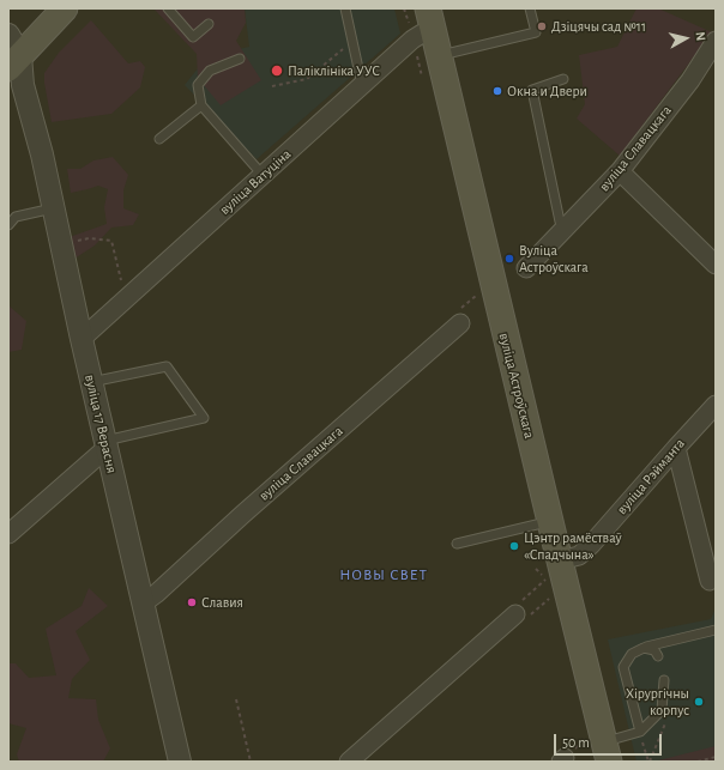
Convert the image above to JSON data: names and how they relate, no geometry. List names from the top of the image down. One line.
{"streets":{"main road":["вуліца Астроўскага"],"street":["вуліца Славацкага","вуліца Ватуціна","вуліца 17 Верасня","вуліца Рэйманта"]},"crossings":[["вуліца Славацкага","вуліца 17 Верасня"],["вуліца Ватуціна","вуліца Астроўскага"],["вуліца Ватуціна","вуліца 17 Верасня"],["вуліца Астроўскага","вуліца Рэйманта"]],"districts":["НОВЫ СВЕТ"],"places":["Дзіцячы сад №11","Паліклініка УУС","Окна и Двери","Вуліца Астроўскага","Цэнтр рамёстваў «Спадчына»","Славия","Хірургічны корпус"],"scale_bar":"50 m","north":"right"}
